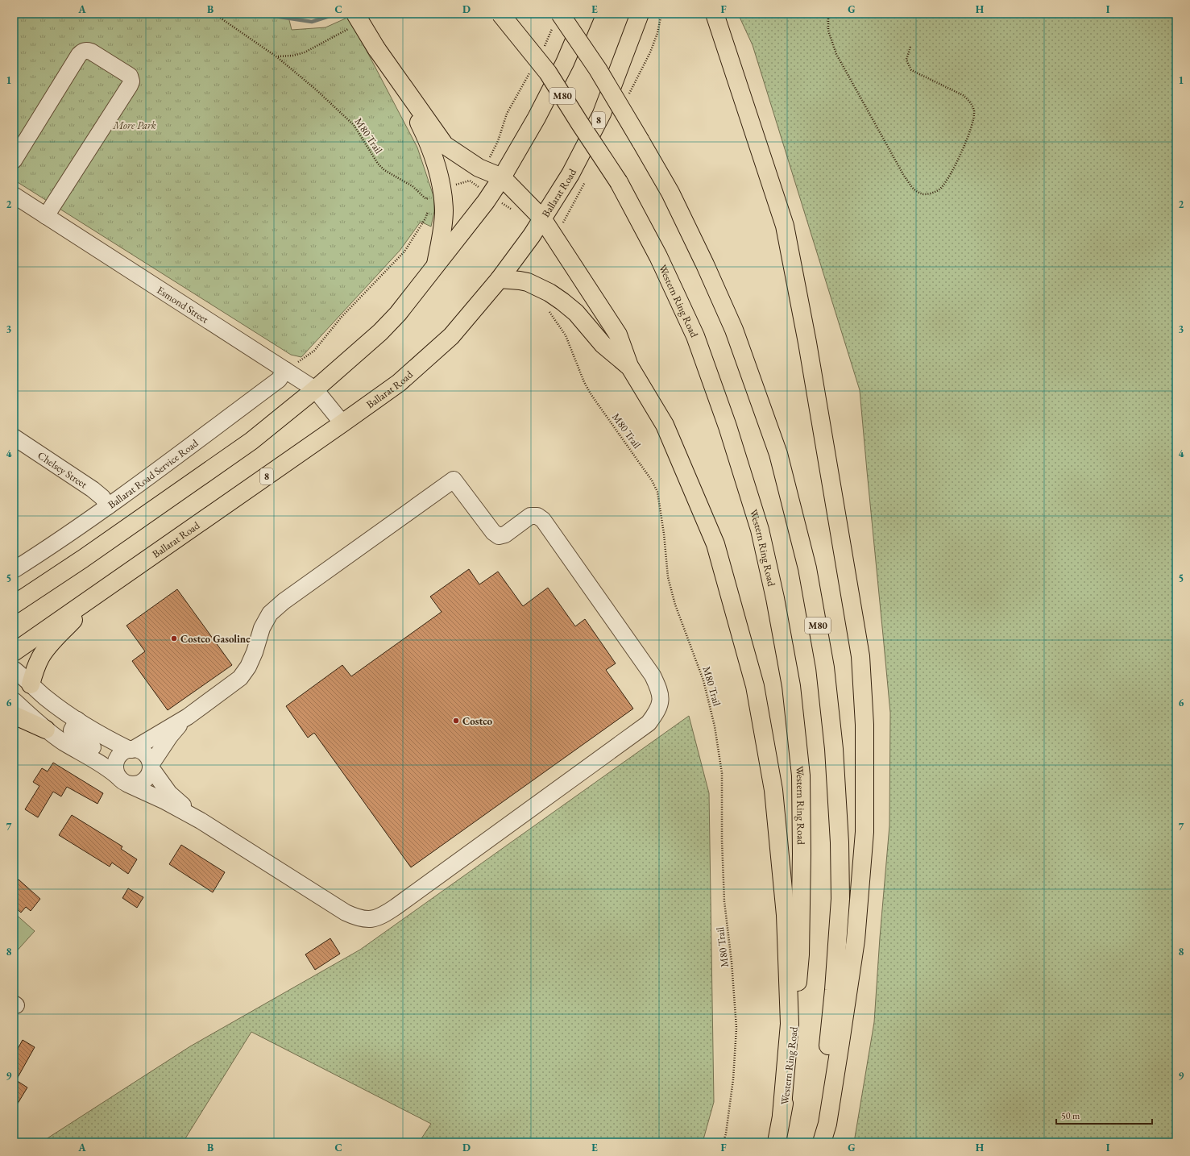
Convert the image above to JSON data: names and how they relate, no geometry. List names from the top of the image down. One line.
{"streets":{"highway":["M80","8","Ballarat Road","Western Ring Road"],"street":["Esmond Street","Chelsey Street","Ballarat Road Service Road"],"path":["M80 Trail"]},"crossings":[["Ballarat Road","Esmond Street"],["Esmond Street","Ballarat Road Service Road"],["Chelsey Street","Ballarat Road Service Road"]],"parks":["More Park"],"places":["Costco Gasoline","Costco"],"scale_bar":"50 m","grid":{"columns":["A","B","C","D","E","F","G","H","I"],"rows":["1","2","3","4","5","6","7","8","9"]}}
